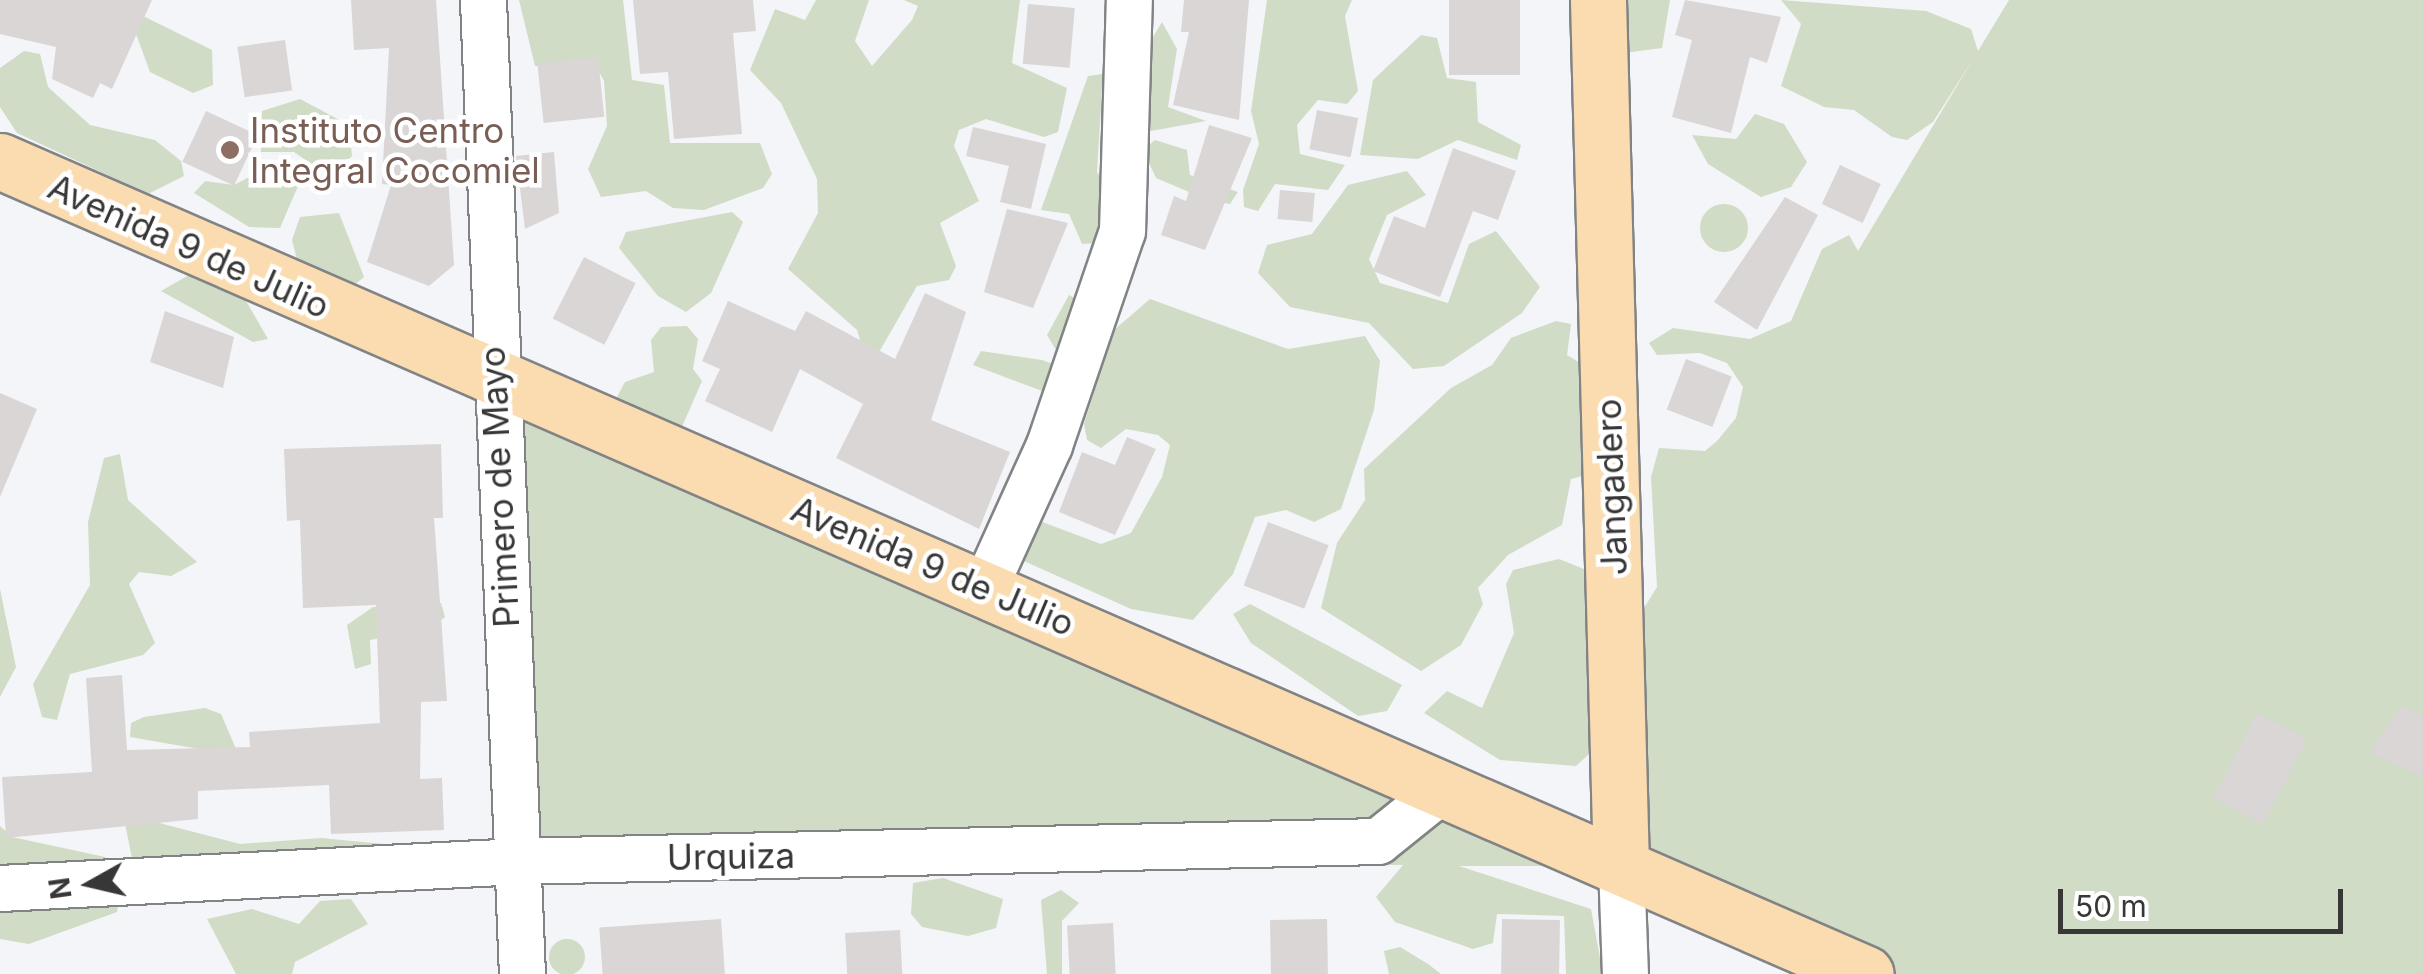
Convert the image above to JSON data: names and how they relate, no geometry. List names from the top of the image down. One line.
{"streets":{"main road":["Avenida 9 de Julio","Jangadero"],"street":["Primero de Mayo","Urquiza"]},"crossings":[["Avenida 9 de Julio","Primero de Mayo"],["Avenida 9 de Julio","Jangadero"],["Avenida 9 de Julio","Urquiza"],["Primero de Mayo","Urquiza"]],"places":["Instituto Centro Integral Cocomiel"],"scale_bar":"50 m","north":"left"}
